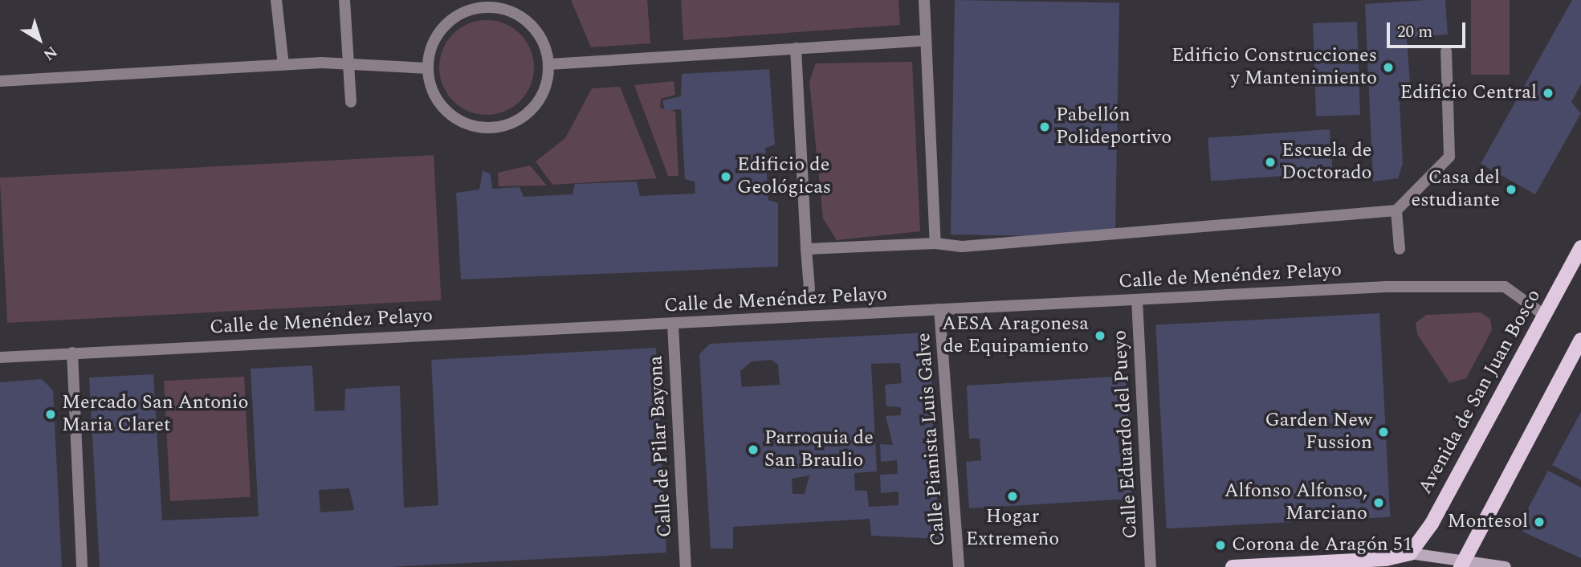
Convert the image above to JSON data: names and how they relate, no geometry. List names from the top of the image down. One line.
{"streets":{"main road":["Avenida de San Juan Bosco"],"street":["Calle de Menéndez Pelayo","Calle Eduardo del Pueyo","Calle Pianista Luis Galve","Calle de Pilar Bayona"]},"crossings":[["Calle de Menéndez Pelayo","Avenida de San Juan Bosco"],["Calle de Menéndez Pelayo","Calle Eduardo del Pueyo"],["Calle de Menéndez Pelayo","Calle Pianista Luis Galve"],["Calle de Menéndez Pelayo","Calle de Pilar Bayona"]],"places":["Edificio Construcciones y Mantenimiento","Edificio Central","Pabellón Polideportivo","Escuela de Doctorado","Edificio de Geológicas","Casa del estudiante","AESA Aragonesa de Equipamiento","Mercado San Antonio Maria Claret","Garden New Fussion","Parroquia de San Braulio","Hogar Extremeño","Alfonso Alfonso, Marciano","Montesol","Corona de Aragón 51"],"scale_bar":"20 m","north":"bottom right"}
